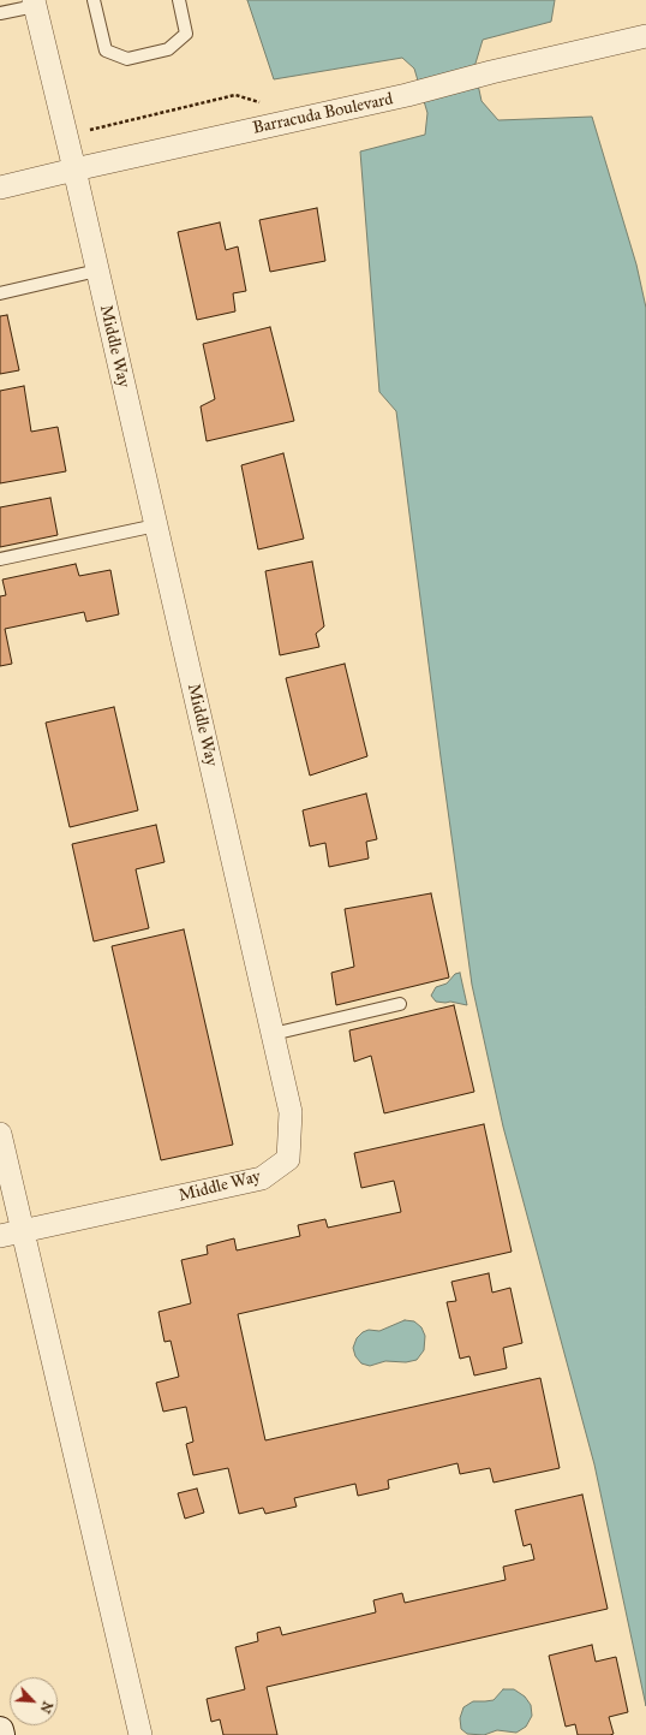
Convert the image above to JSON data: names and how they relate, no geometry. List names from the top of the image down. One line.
{"streets":{"street":["Barracuda Boulevard","Middle Way"]},"crossings":[["Barracuda Boulevard","Middle Way"]],"north":"bottom right"}
